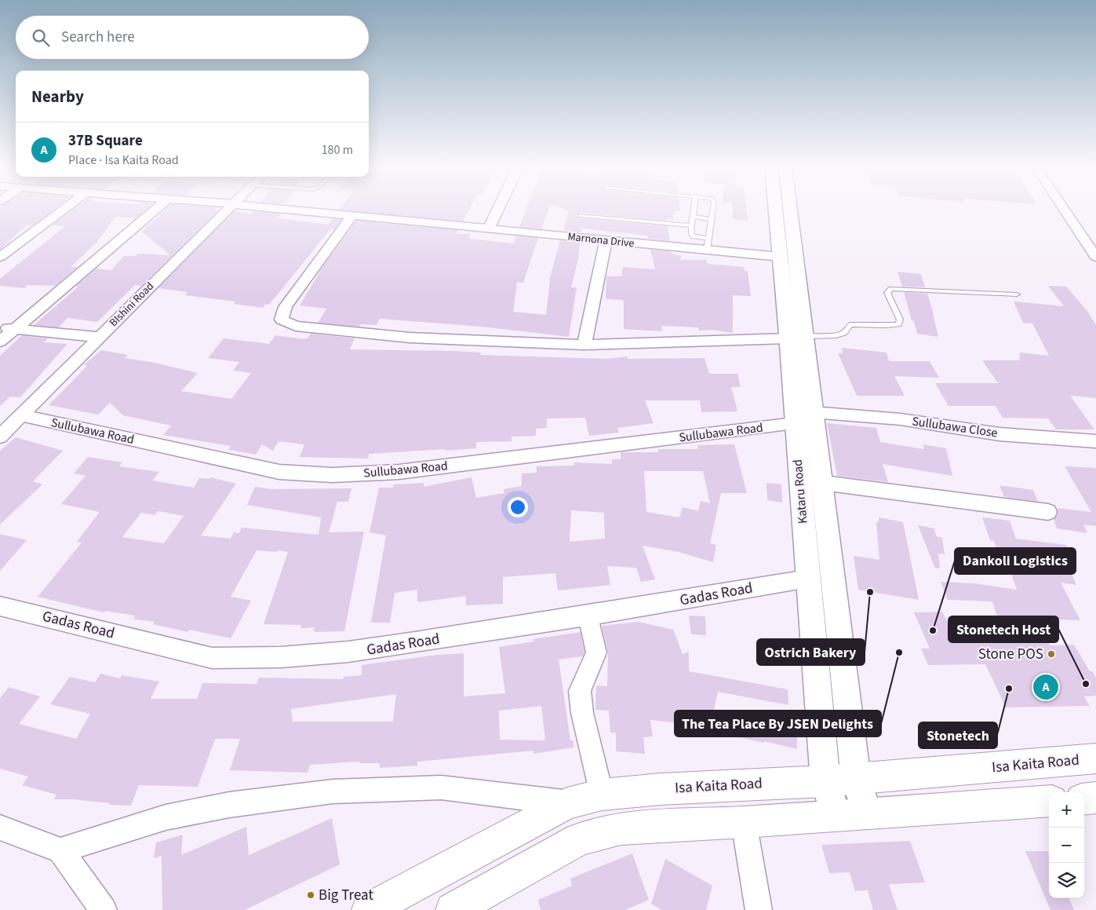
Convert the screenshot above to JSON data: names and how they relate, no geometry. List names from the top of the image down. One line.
{"streets":{"main road":["Isa Kaita Road"],"street":["Marnona Drive","BIshini Road","Sullubawa Close","Sullubawa Road","Kataru Road","Gadas Road"]},"crossings":[["Marnona Drive","Kataru Road"],["BIshini Road","Sullubawa Road"],["Sullubawa Close","Kataru Road"],["Sullubawa Road","Kataru Road"],["Kataru Road","Gadas Road"],["Kataru Road","Isa Kaita Road"]],"places":["Ostrich Bakery","Dankoli Logistics","The Tea Place By JSEN Delights","Stone POS","Stonetech Host","Stonetech","Big Treat"],"page":{"search":"Search here","heading":"Nearby","list":[{"mark":"A","name":"37B Square","note":"Place · Isa Kaita Road","value":"180 m"}],"pins":"A","map_buttons":["+","−"]}}
